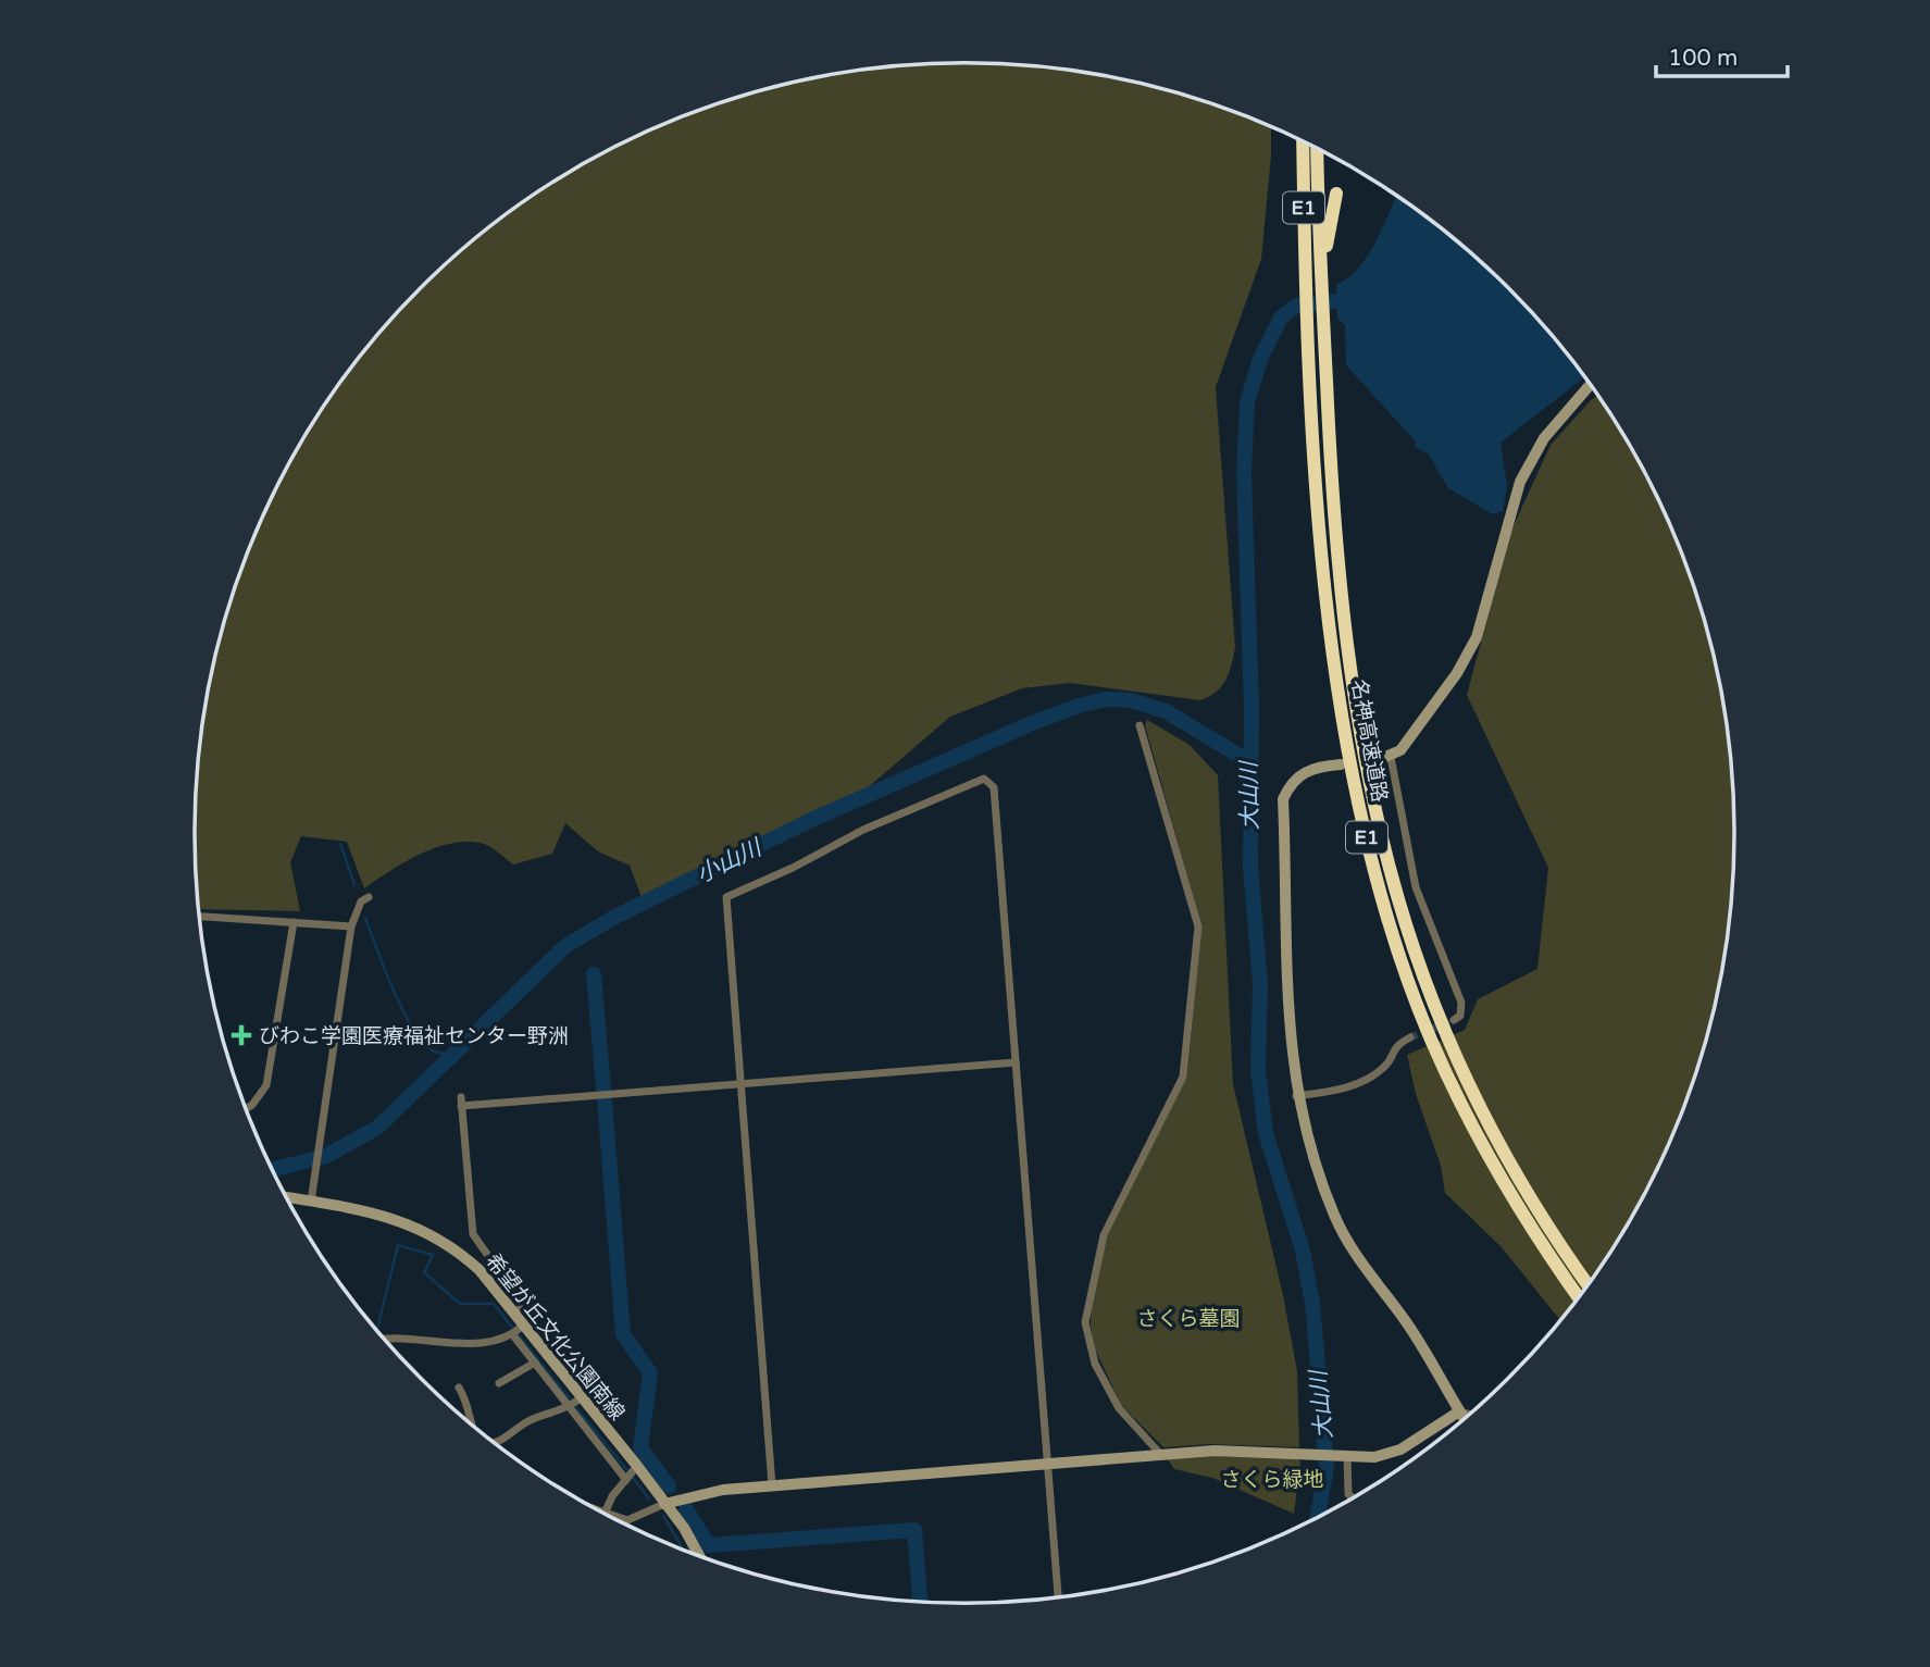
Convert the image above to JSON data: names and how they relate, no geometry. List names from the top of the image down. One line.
{"streets":{"highway":["E1","名神高速道路"],"street":["希望が丘文化公園南線"]},"water":["大山川","小山川"],"parks":["さくら墓園","さくら緑地"],"places":{"health":["びわこ学園医療福祉センター野洲"]},"scale_bar":"100 m"}
